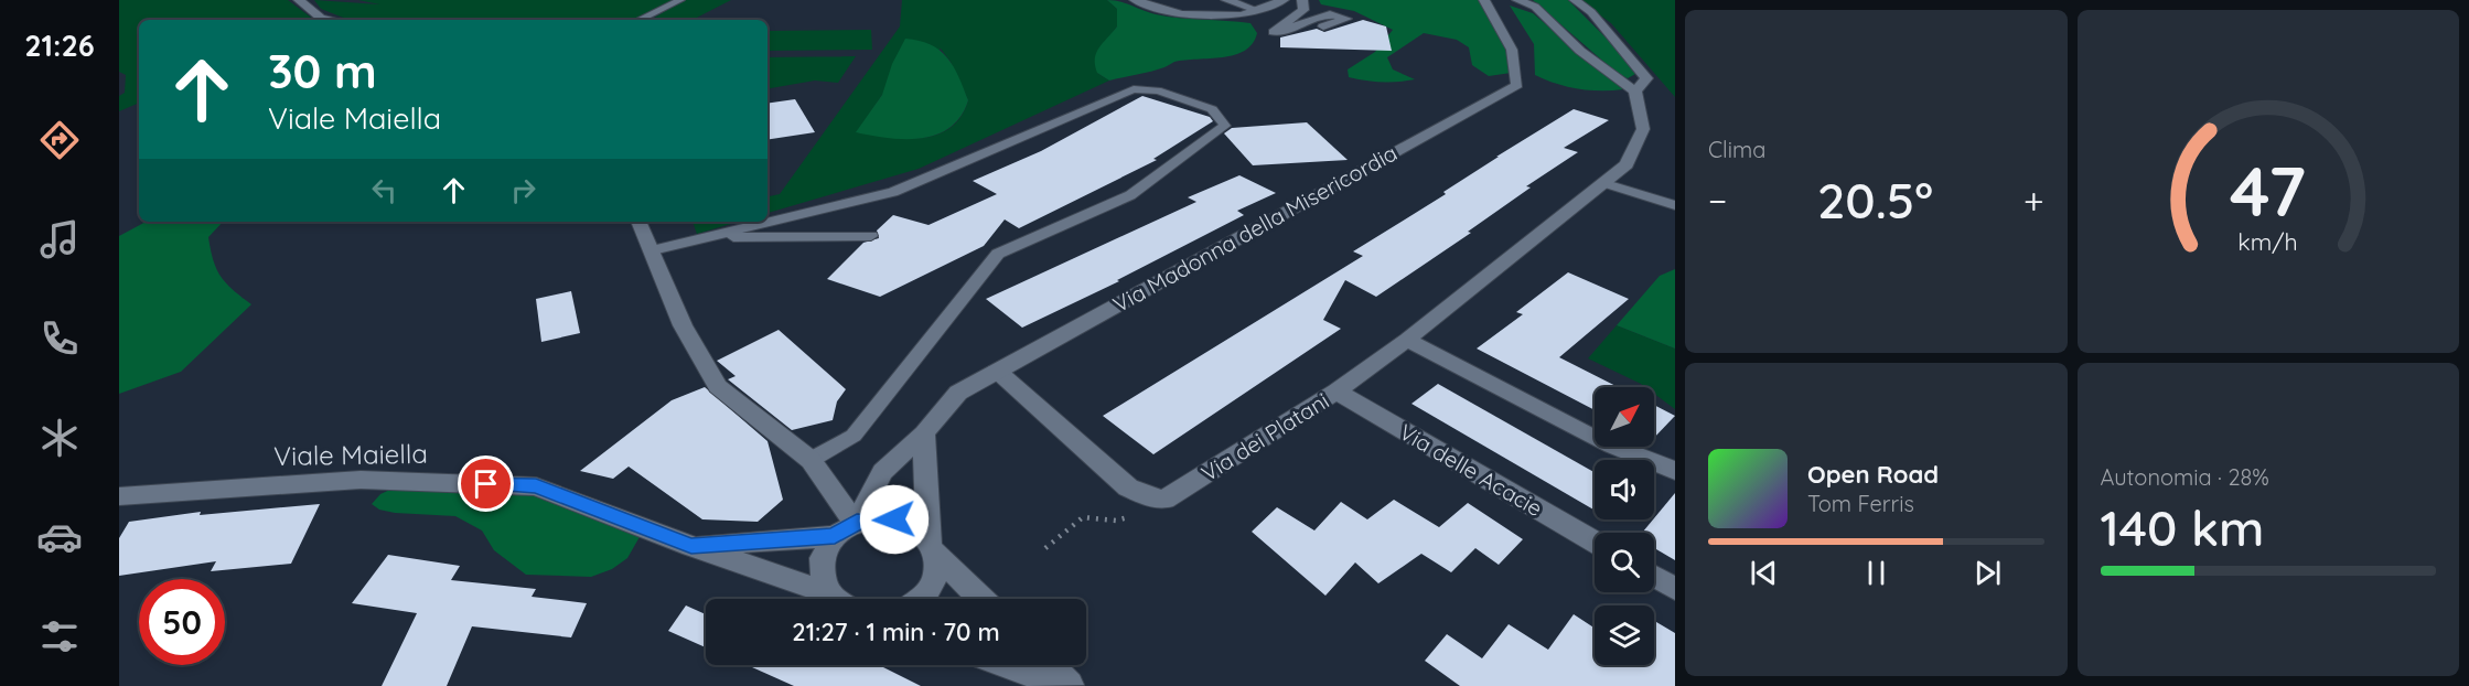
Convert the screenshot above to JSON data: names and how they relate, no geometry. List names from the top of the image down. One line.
{"streets":{"street":["Via Madonna della Misericordia","Via dei Platani","Viale Maiella","Via delle Acacie"]},"crossings":[["Via Madonna della Misericordia","Via dei Platani"],["Via Madonna della Misericordia","Viale Maiella"],["Via dei Platani","Via delle Acacie"]],"north":"top right","page":{"tabs":"21:26","tile":["Clima",["Autonomia · 28%","140 km"]],"turn":["30 m","Viale Maiella"],"heat":["−","20.5°","+"],"song":["Open Road","Tom Ferris"],"limit":"50","trip":"21:27 · 1 min · 70 m","gauge":["47","km/h"]}}
